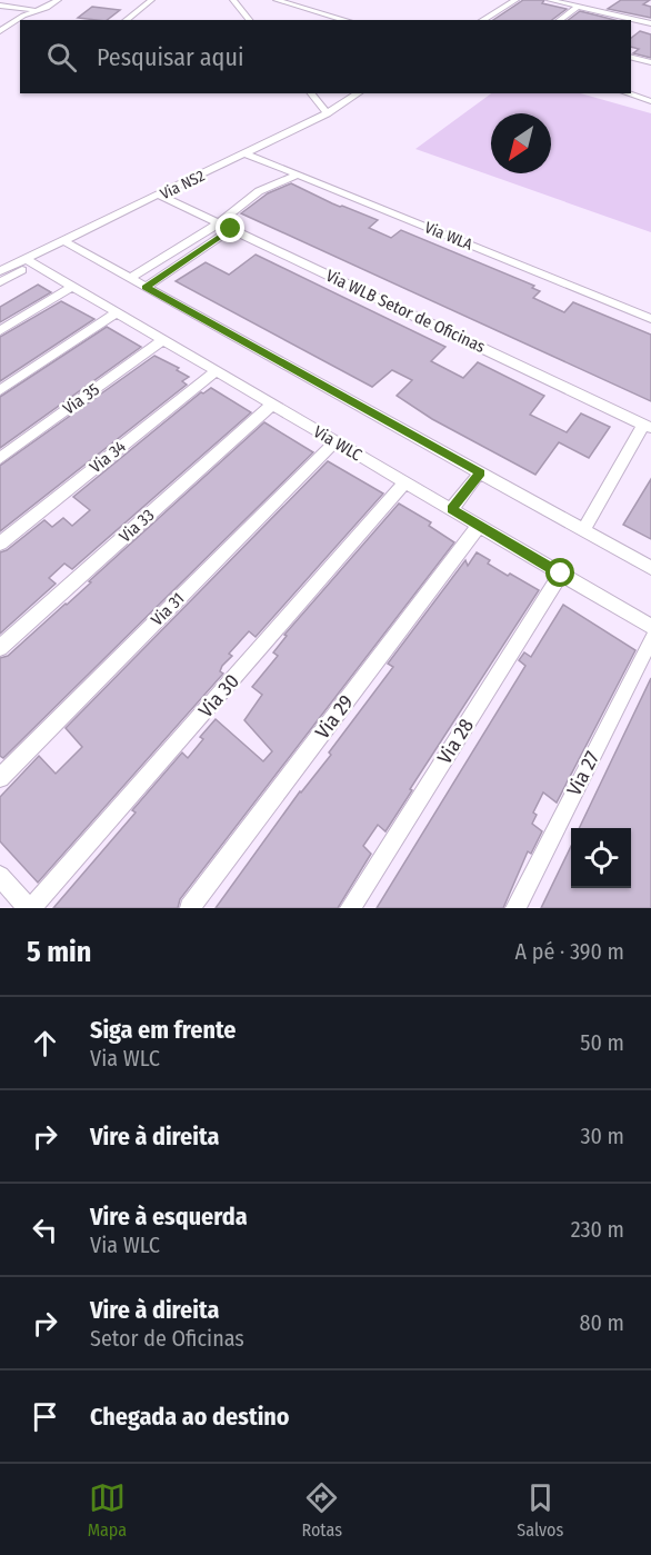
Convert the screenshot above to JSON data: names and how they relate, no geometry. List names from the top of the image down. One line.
{"streets":{"street":["Via NS2","Via WLA","Via WLB Setor de Oficinas","Via 35","Via WLC","Via 34","Via 33","Via 31","Via 30","Via 29","Via 28","Via 27"]},"crossings":[["Via NS2","Via WLA"],["Via NS2","Via WLB Setor de Oficinas"],["Via NS2","Via WLC"],["Via 35","Via WLC"],["Via WLC","Via 34"],["Via WLC","Via 33"],["Via WLC","Via 31"],["Via WLC","Via 30"],["Via WLC","Via 29"],["Via WLC","Via 28"]],"north":"bottom left","page":{"search":"Pesquisar aqui","heading":["5 min","A pé · 390 m"],"list":[["Siga em frente","Via WLC","50 m"],["Vire à direita","30 m"],["Vire à esquerda","Via WLC","230 m"],["Vire à direita","Setor de Oficinas","80 m"],"Chegada ao destino"],"nav":["Mapa","Rotas","Salvos"]}}
